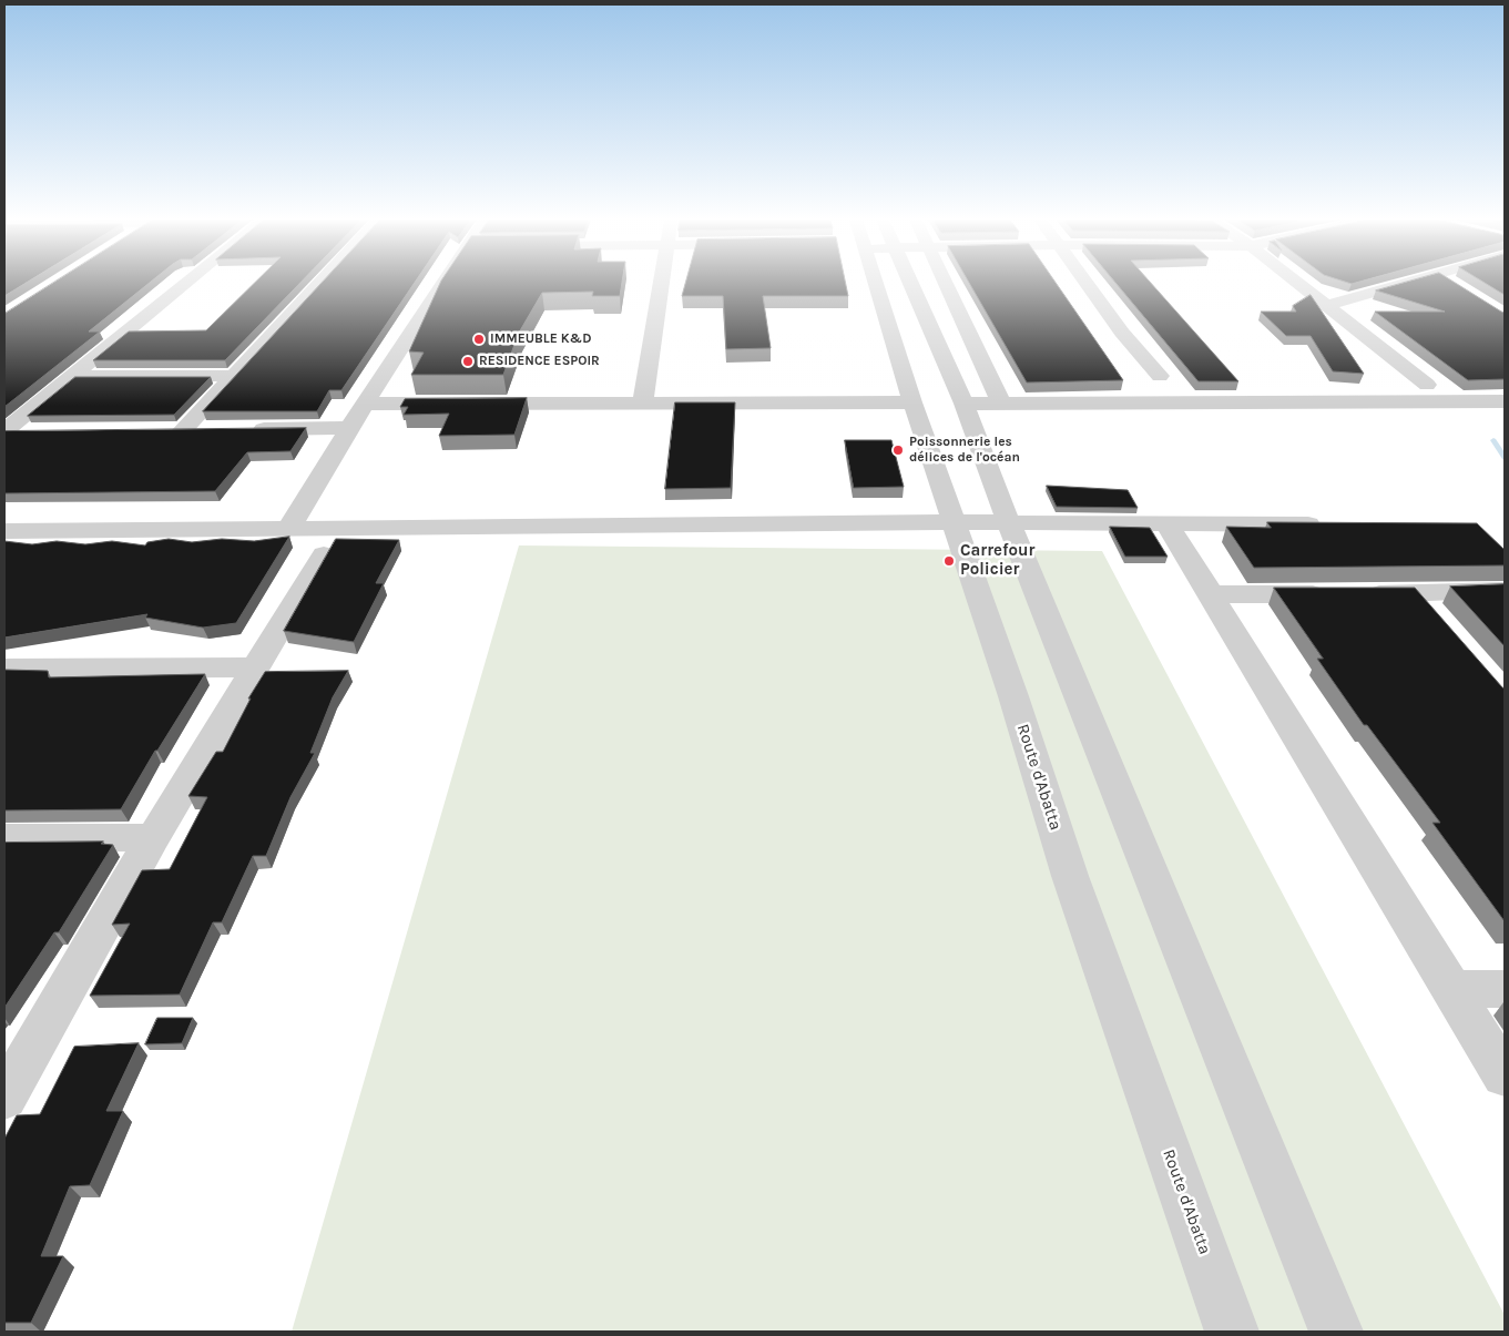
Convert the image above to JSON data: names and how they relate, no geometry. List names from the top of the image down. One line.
{"streets":{"street":["Route d'Abatta"]},"places":["IMMEUBLE K&D","RESIDENCE ESPOIR","Poissonnerie les délices de l'océan","Carrefour Policier"]}
